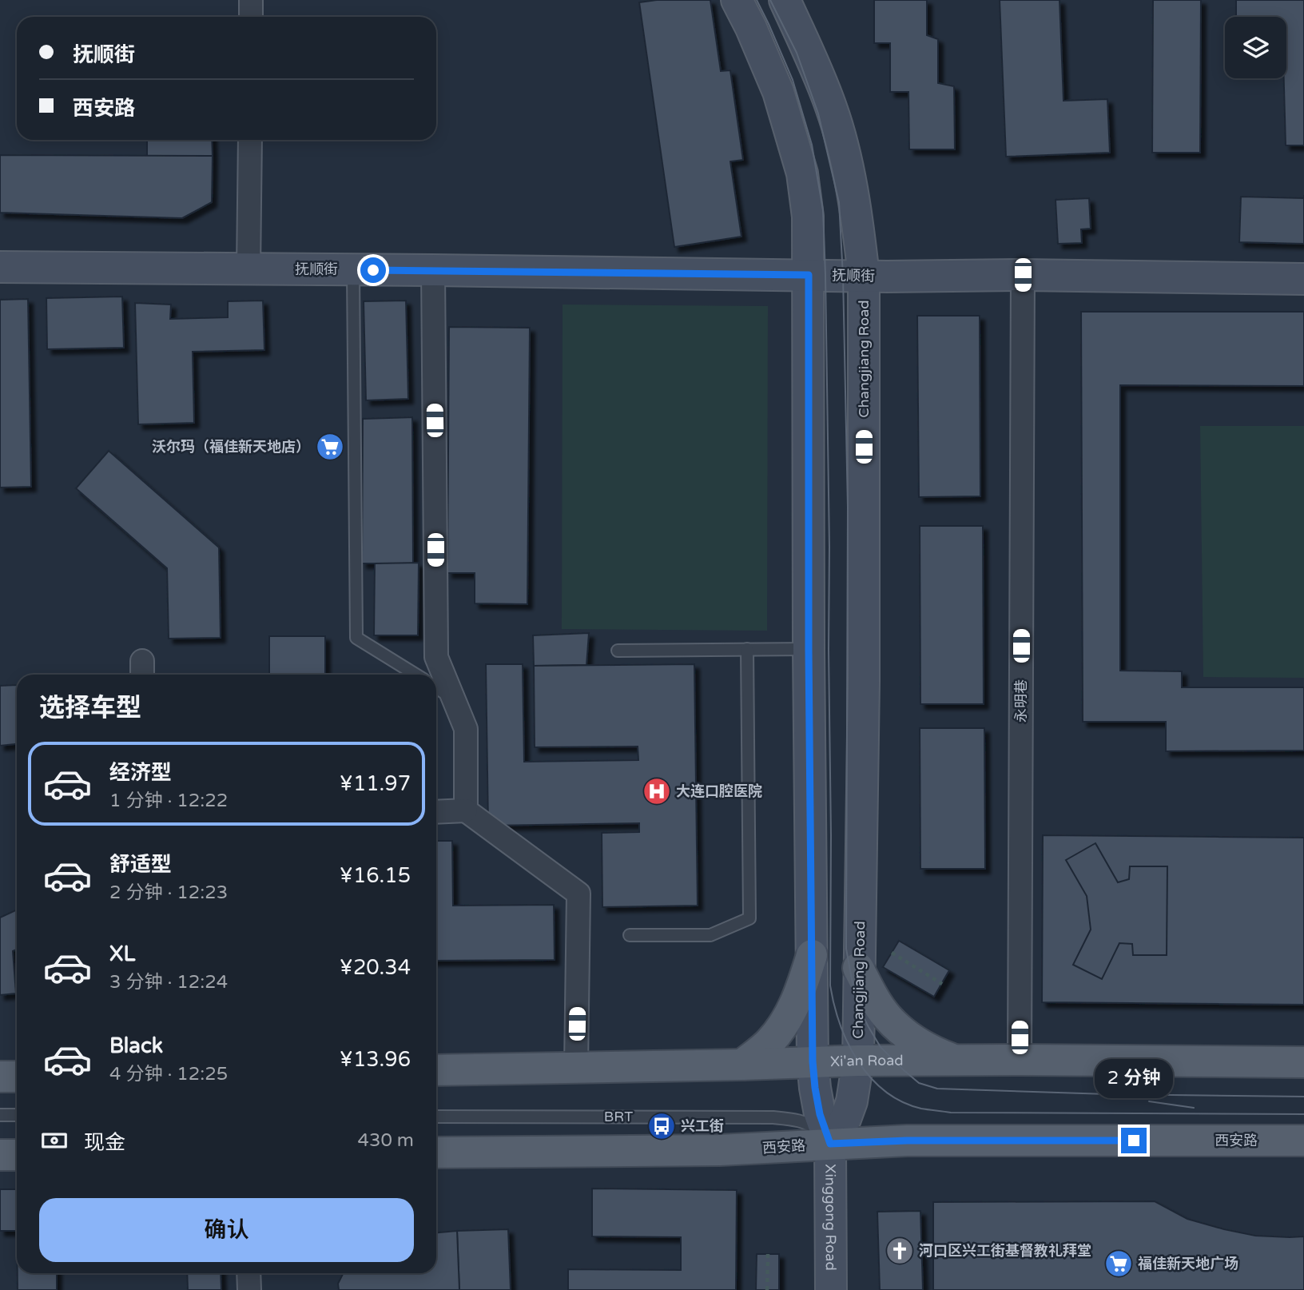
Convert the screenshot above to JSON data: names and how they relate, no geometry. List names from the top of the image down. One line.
{"streets":{"main road":["抚顺街","Changjiang Road","Xi'an Road","西安路","Xinggong Road"],"street":["永明巷"],"lane":["BRT"]},"crossings":[["抚顺街","Changjiang Road"],["抚顺街","永明巷"],["Changjiang Road","Xi'an Road"],["Changjiang Road","BRT"],["Changjiang Road","西安路"],["Changjiang Road","Xinggong Road"],["永明巷","Xi'an Road"],["BRT","西安路"],["BRT","Xinggong Road"],["西安路","Xinggong Road"]],"places":{"supermarket":["沃尔玛（福佳新天地店）","福佳新天地广场"],"hospital":["大连口腔医院"],"bus stop":["兴工街"],"church":["河口区兴工街基督教礼拜堂"]},"page":{"banner":["抚顺街","西安路"],"heading":"选择车型","list":[{"name":"经济型","note":"1 分钟 · 12:22","value":"¥11.97"},{"name":"舒适型","note":"2 分钟 · 12:23","value":"¥16.15"},{"name":"XL","note":"3 分钟 · 12:24","value":"¥20.34"},{"name":"Black","note":"4 分钟 · 12:25","value":"¥13.96"}],"bubble":"2 分钟","pay":["现金","430 m"],"buttons":"确认"}}
